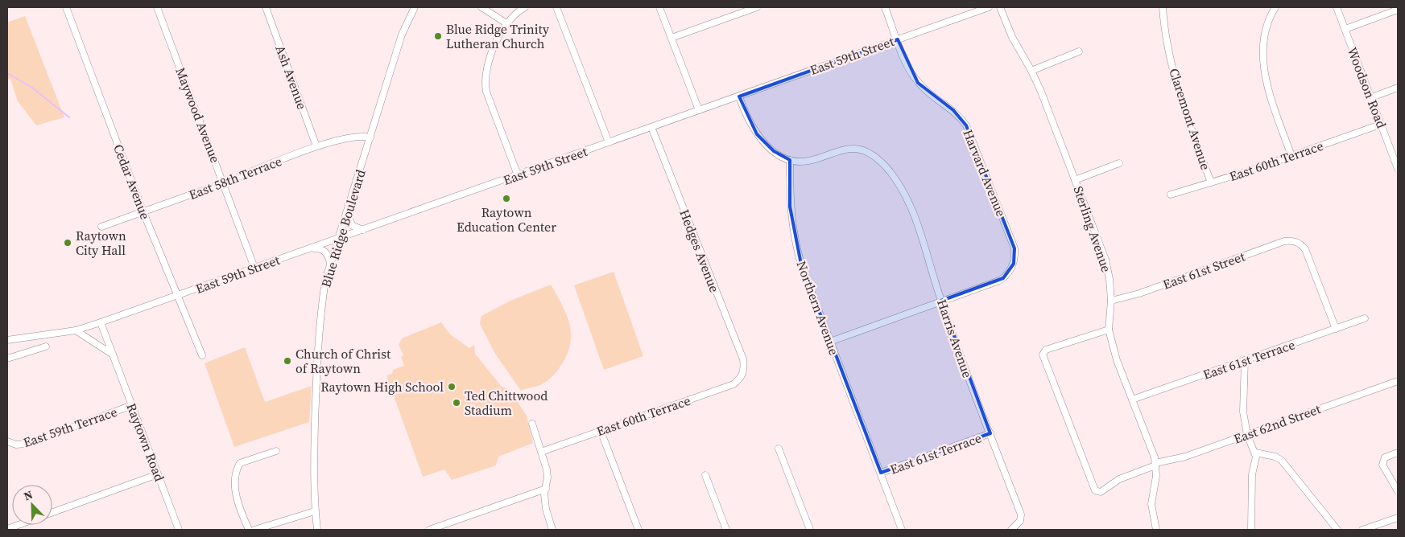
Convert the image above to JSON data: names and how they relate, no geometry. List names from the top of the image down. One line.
{"streets":{"street":["East 59th Street","Ash Avenue","Woodson Road","Maywood Avenue","Claremont Avenue","East 60th Terrace","Harvard Avenue","East 58th Terrace","Cedar Avenue","Blue Ridge Boulevard","Sterling Avenue","Hedges Avenue","East 61st Street","Northern Avenue","Harris Avenue","East 61st Terrace","East 62nd Street","East 59th Terrace","Raytown Road"]},"crossings":[["East 59th Street","Maywood Avenue"],["East 59th Street","Harvard Avenue"],["East 59th Street","Cedar Avenue"],["East 59th Street","Blue Ridge Boulevard"],["East 59th Street","Hedges Avenue"],["East 59th Street","Raytown Road"],["Ash Avenue","East 58th Terrace"],["Woodson Road","East 60th Terrace"],["Maywood Avenue","East 58th Terrace"],["Claremont Avenue","East 60th Terrace"],["East 60th Terrace","Hedges Avenue"],["Harvard Avenue","Harris Avenue"],["East 58th Terrace","Cedar Avenue"],["East 58th Terrace","Blue Ridge Boulevard"],["Sterling Avenue","East 61st Street"],["Sterling Avenue","East 61st Terrace"],["Sterling Avenue","East 62nd Street"],["East 61st Street","East 61st Terrace"],["Northern Avenue","Harris Avenue"],["Northern Avenue","East 61st Terrace"],["Harris Avenue","East 61st Terrace"],["East 59th Terrace","Raytown Road"]],"places":["Blue Ridge Trinity Lutheran Church","Raytown Education Center","Raytown City Hall","Church of Christ of Raytown","Raytown High School","Ted Chittwood Stadium"],"north":"top left"}
